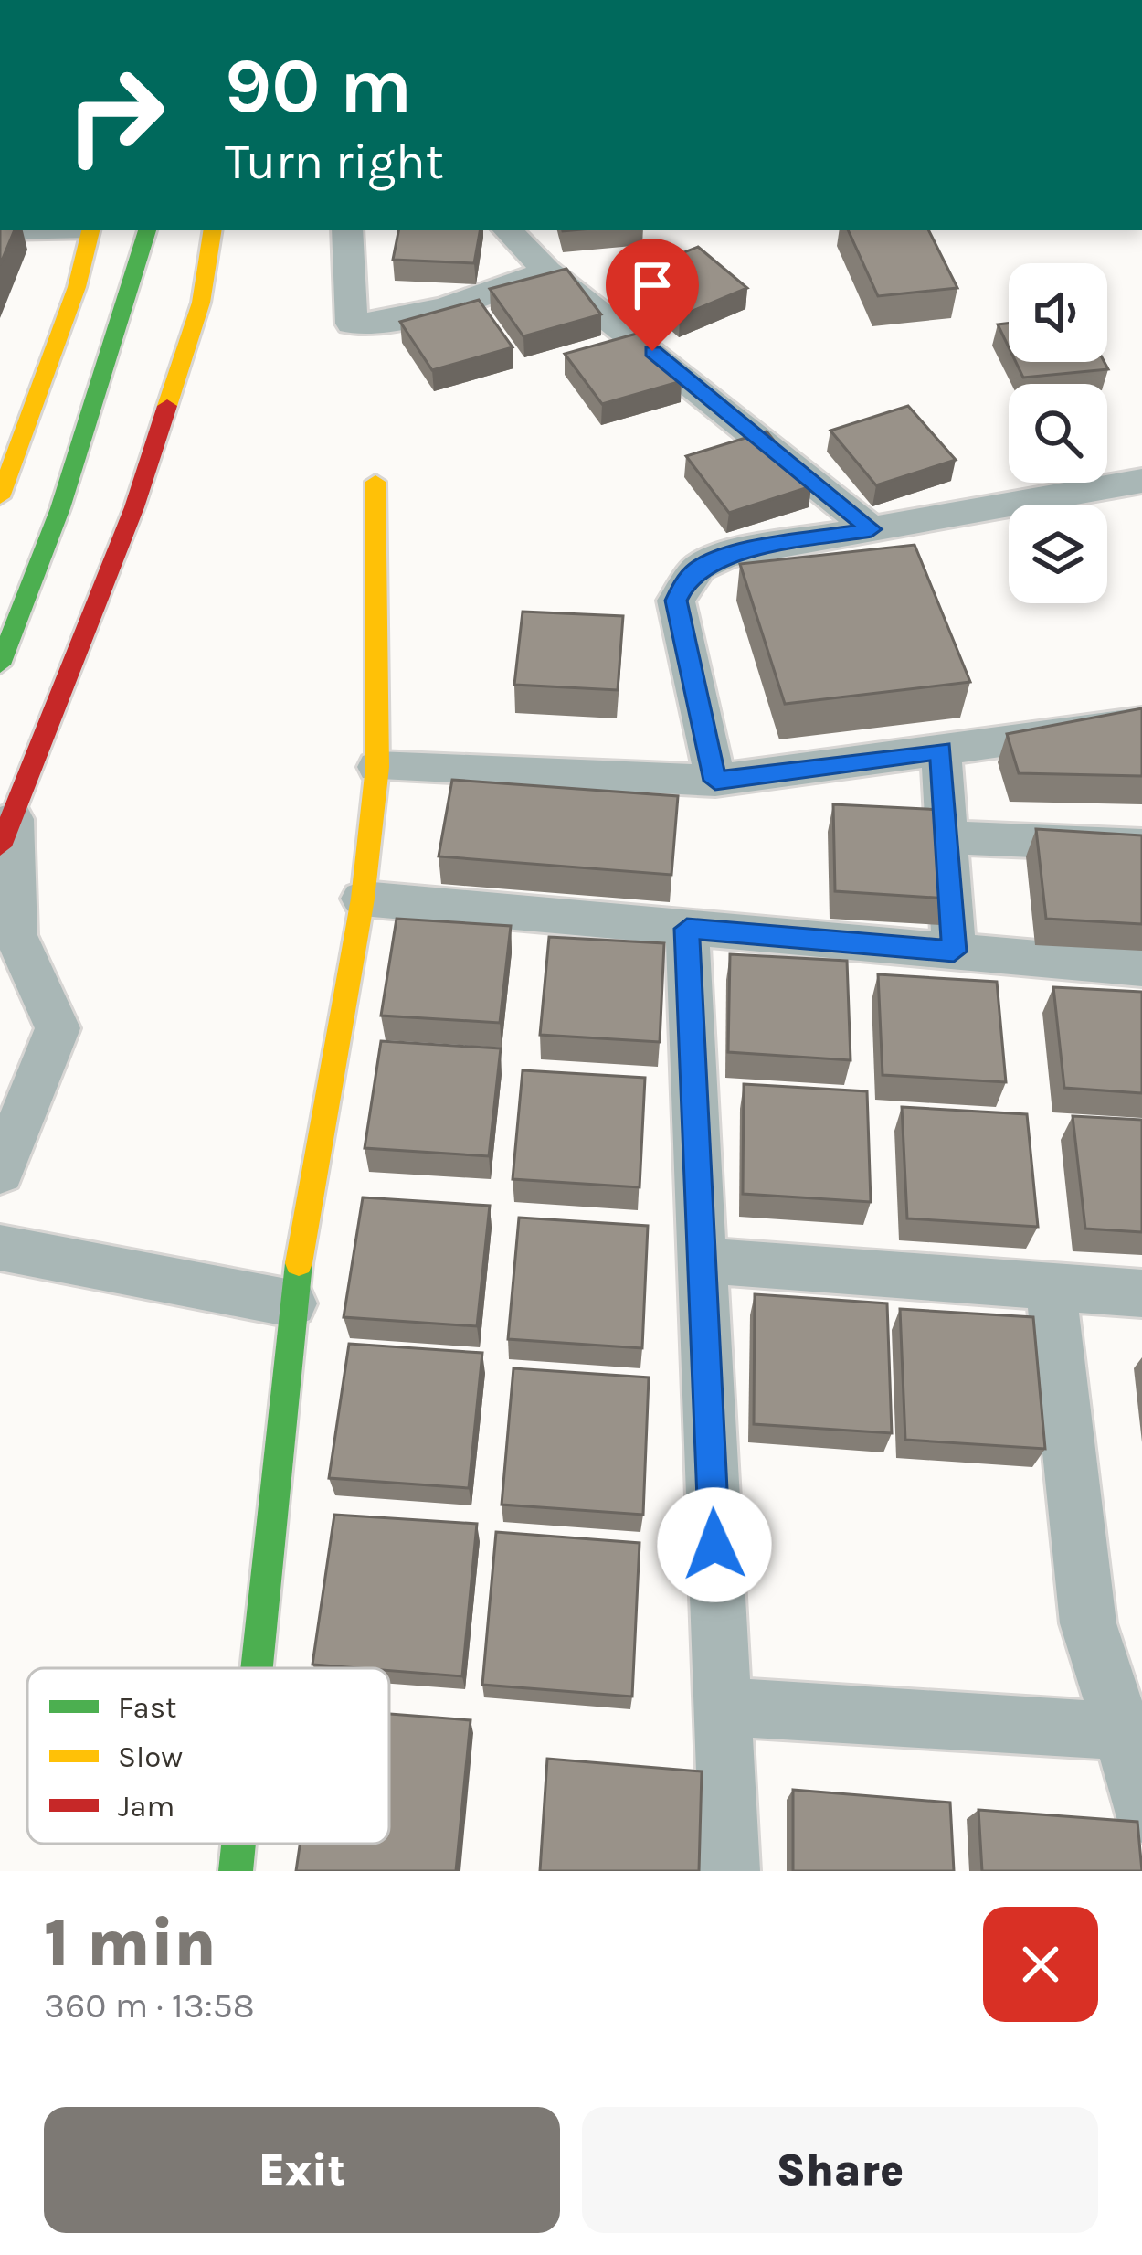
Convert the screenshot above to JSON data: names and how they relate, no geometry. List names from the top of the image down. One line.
{"legend":["Fast","Slow","Jam"],"page":{"turn":["90 m","Turn right"],"heading":["1 min","360 m · 13:58"],"buttons":["Exit","Share"]}}
